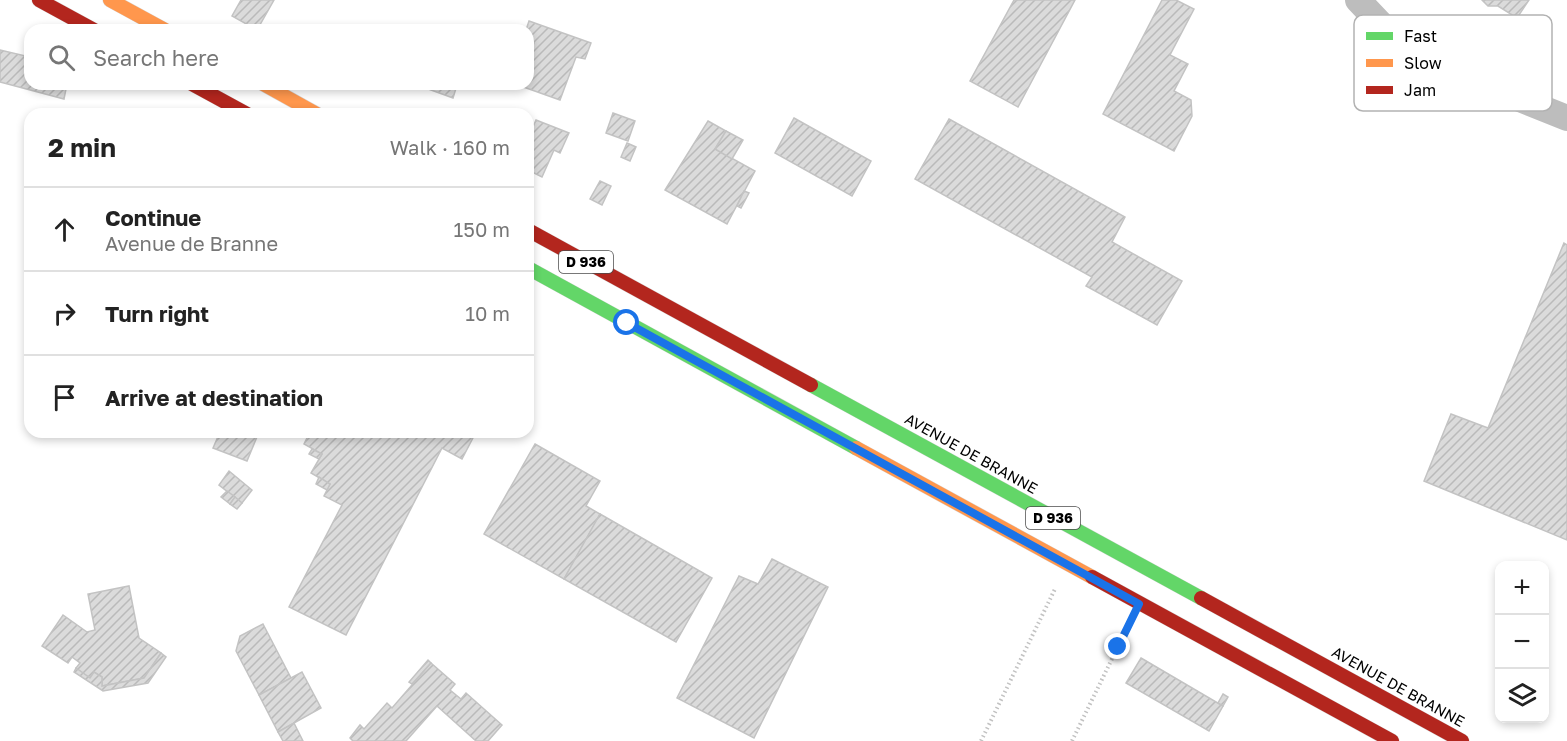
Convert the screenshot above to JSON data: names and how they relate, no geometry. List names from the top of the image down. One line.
{"streets":{"main road":["D 936","AVENUE DE BRANNE"]},"legend":["Fast","Slow","Jam"],"page":{"search":"Search here","heading":["2 min","Walk · 160 m"],"list":[["Continue","Avenue de Branne","150 m"],["Turn right","10 m"],"Arrive at destination"],"map_buttons":["+","−"]}}
